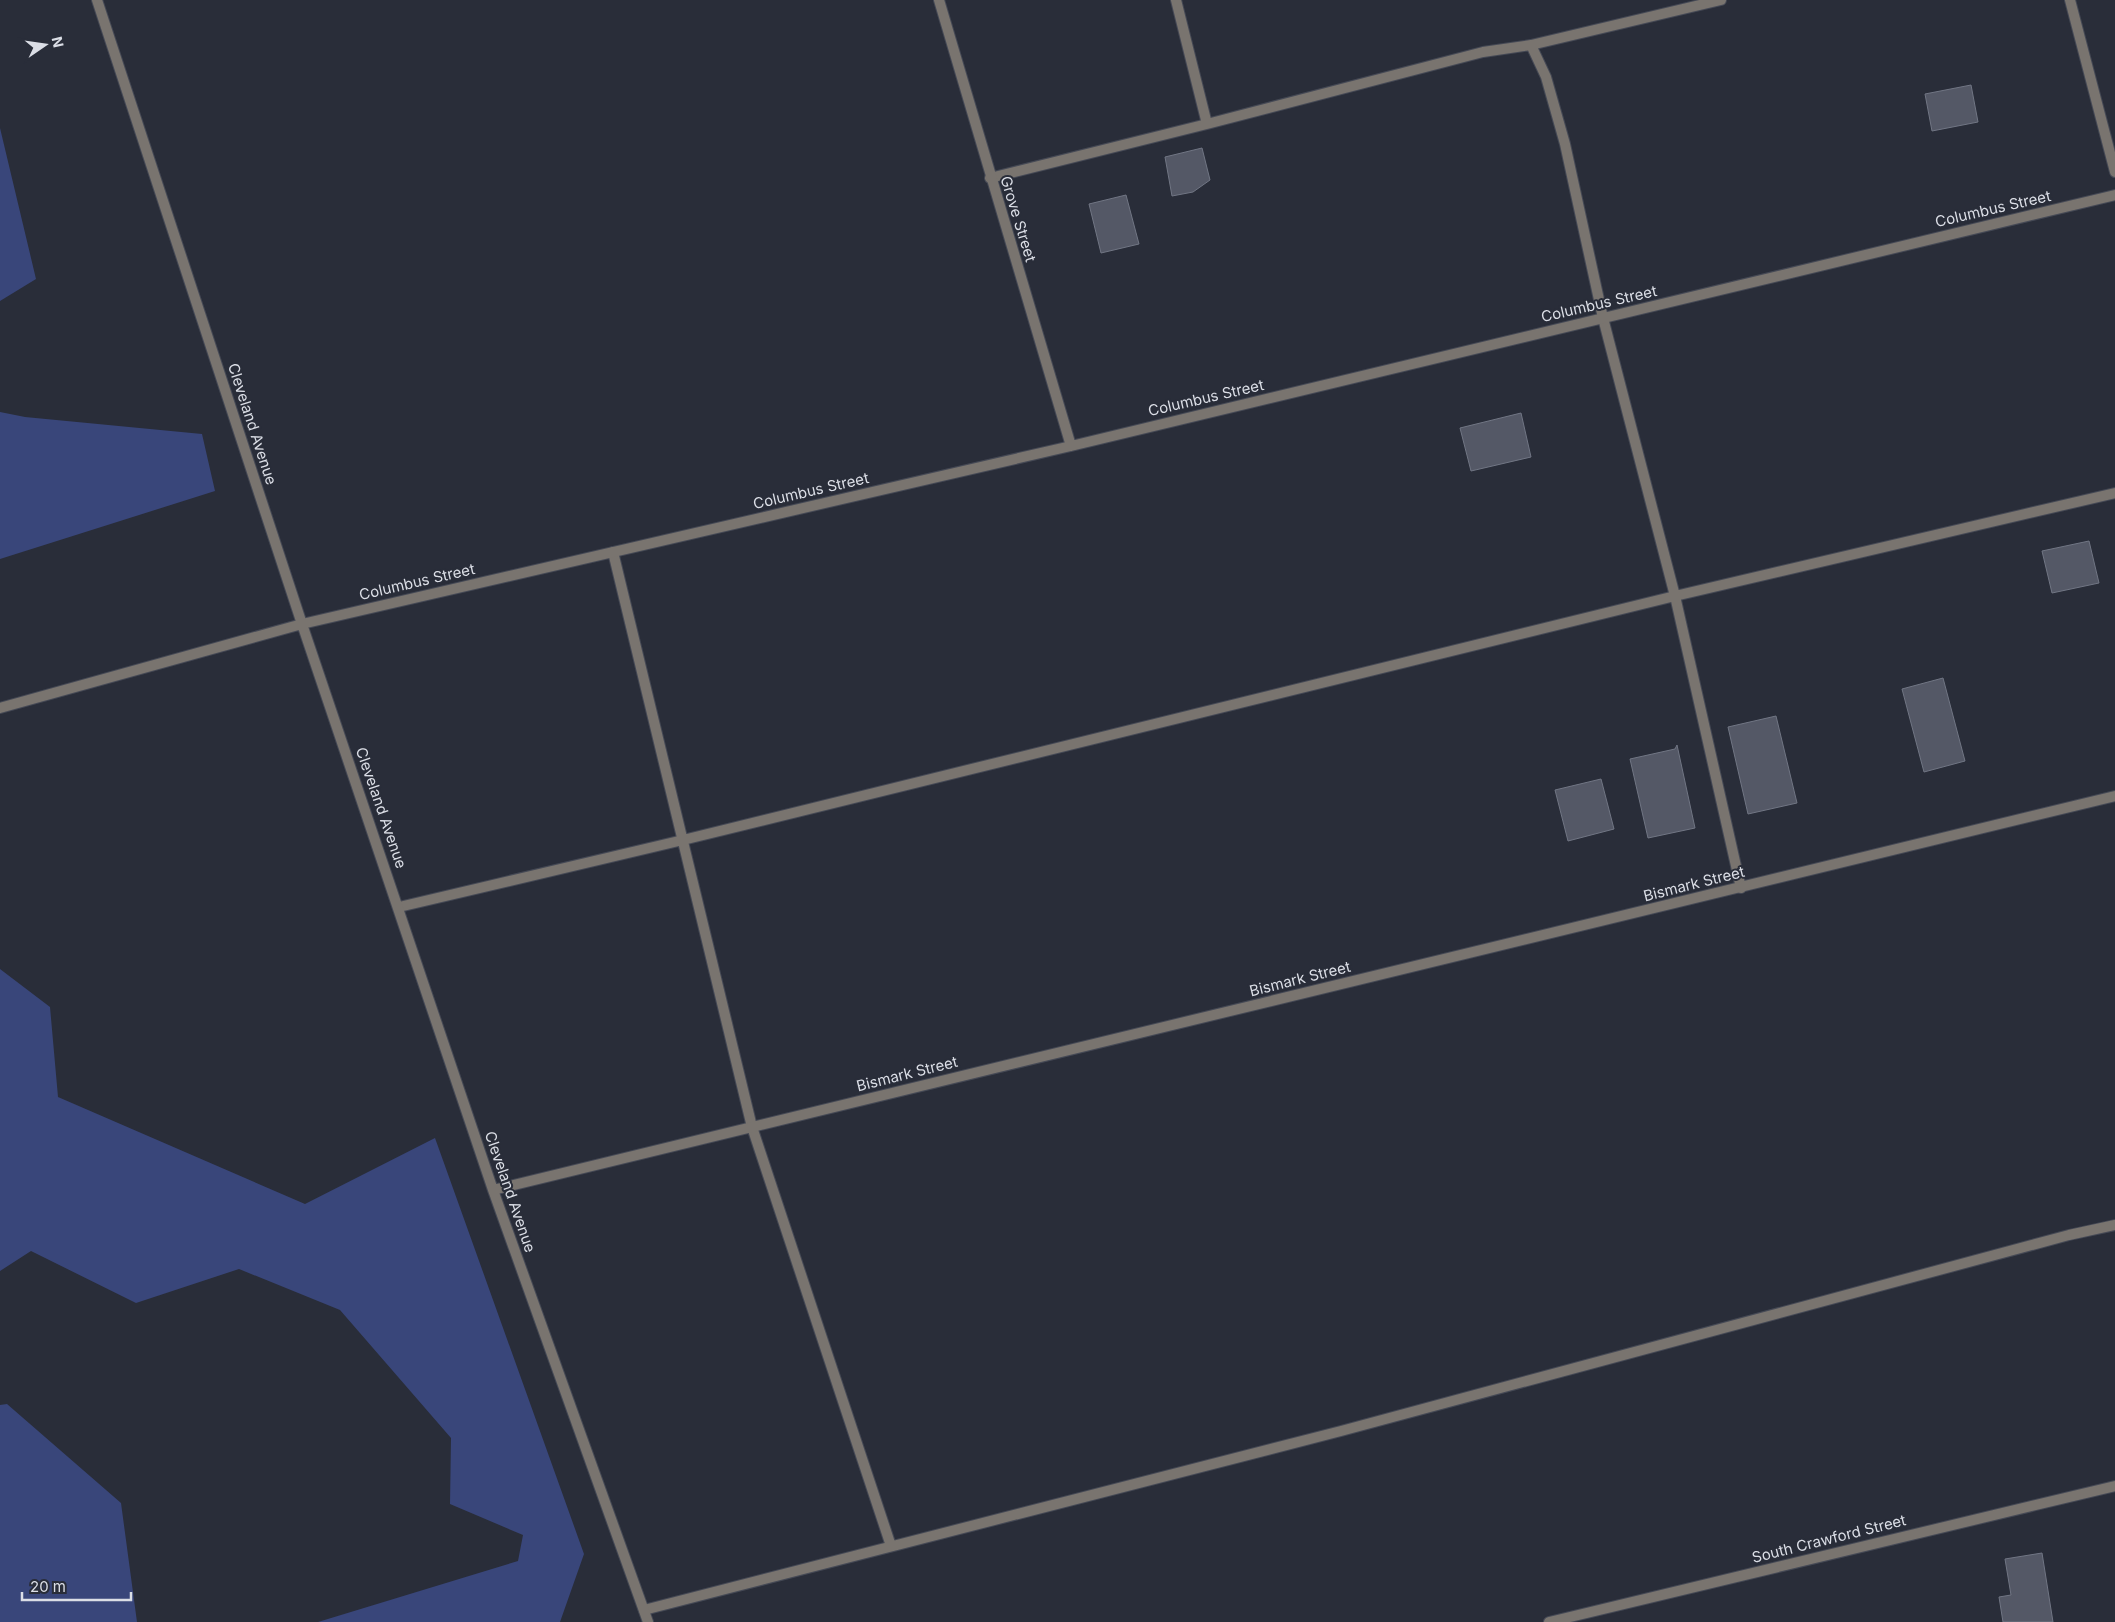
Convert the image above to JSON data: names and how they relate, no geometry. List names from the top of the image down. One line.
{"streets":{"street":["Columbus Street","Grove Street","Cleveland Avenue","Bismark Street","South Crawford Street"]},"crossings":[["Columbus Street","Grove Street"],["Columbus Street","Cleveland Avenue"],["Cleveland Avenue","Bismark Street"]],"scale_bar":"20 m","north":"right"}
